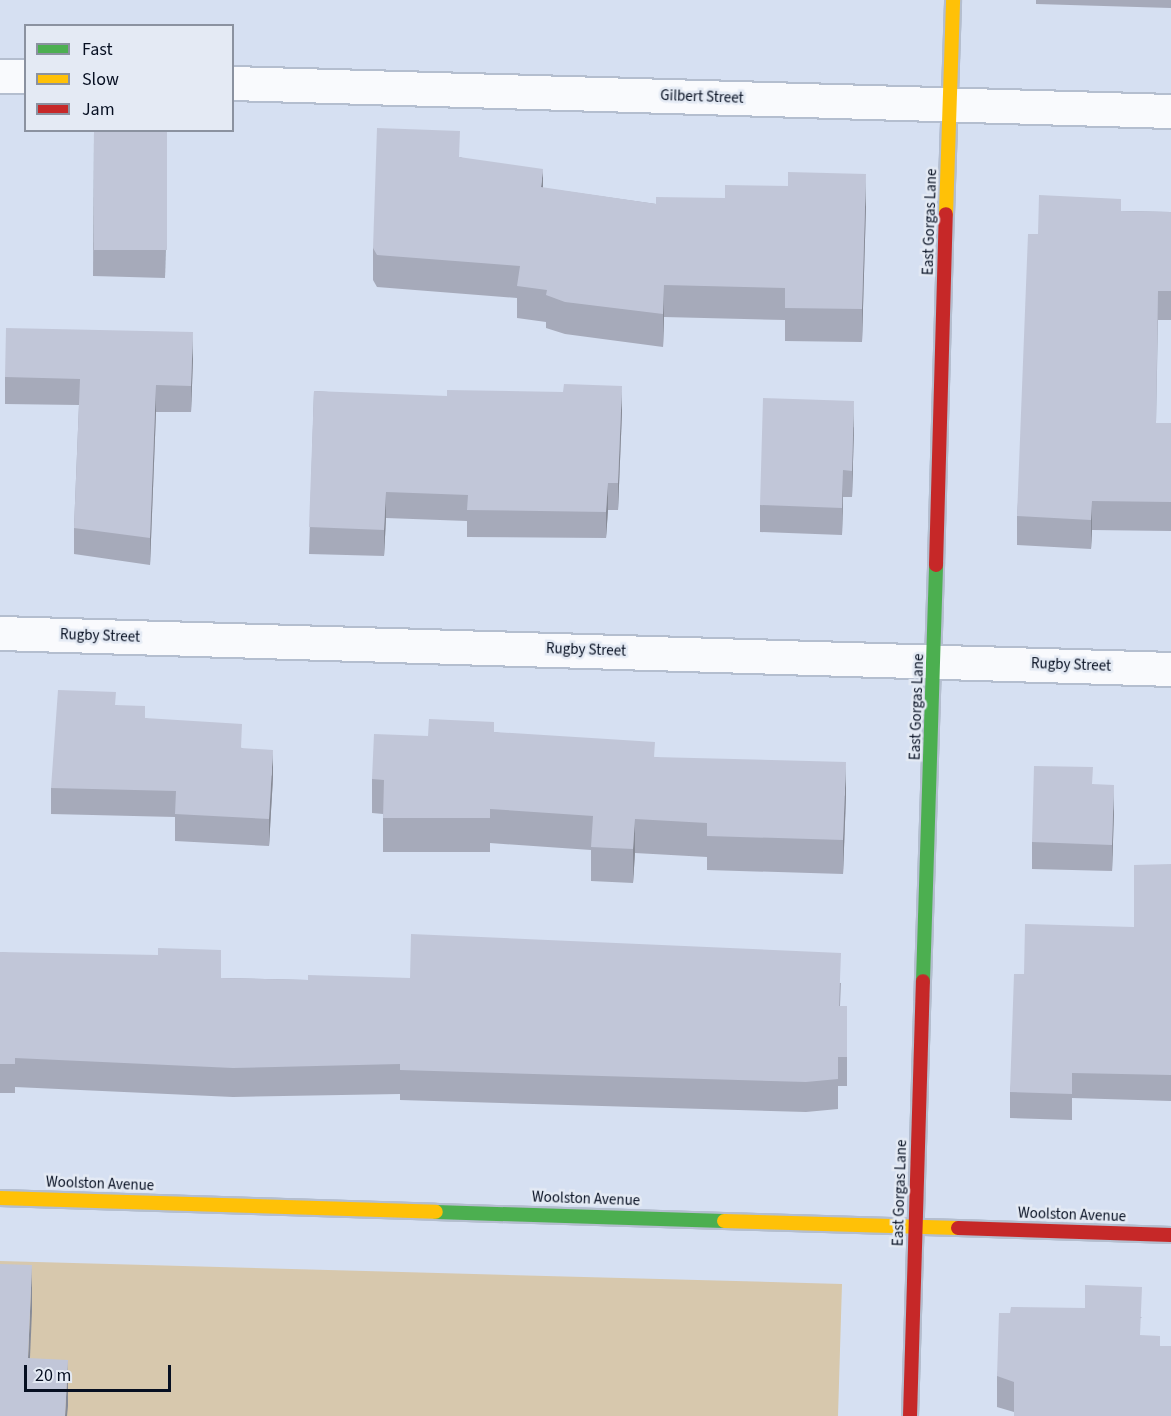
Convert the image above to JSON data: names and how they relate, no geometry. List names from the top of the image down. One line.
{"streets":{"street":["Gilbert Street","East Gorgas Lane","Rugby Street","Woolston Avenue"]},"crossings":[["Gilbert Street","East Gorgas Lane"],["East Gorgas Lane","Rugby Street"],["East Gorgas Lane","Woolston Avenue"]],"legend":["Fast","Slow","Jam"],"scale_bar":"20 m"}
